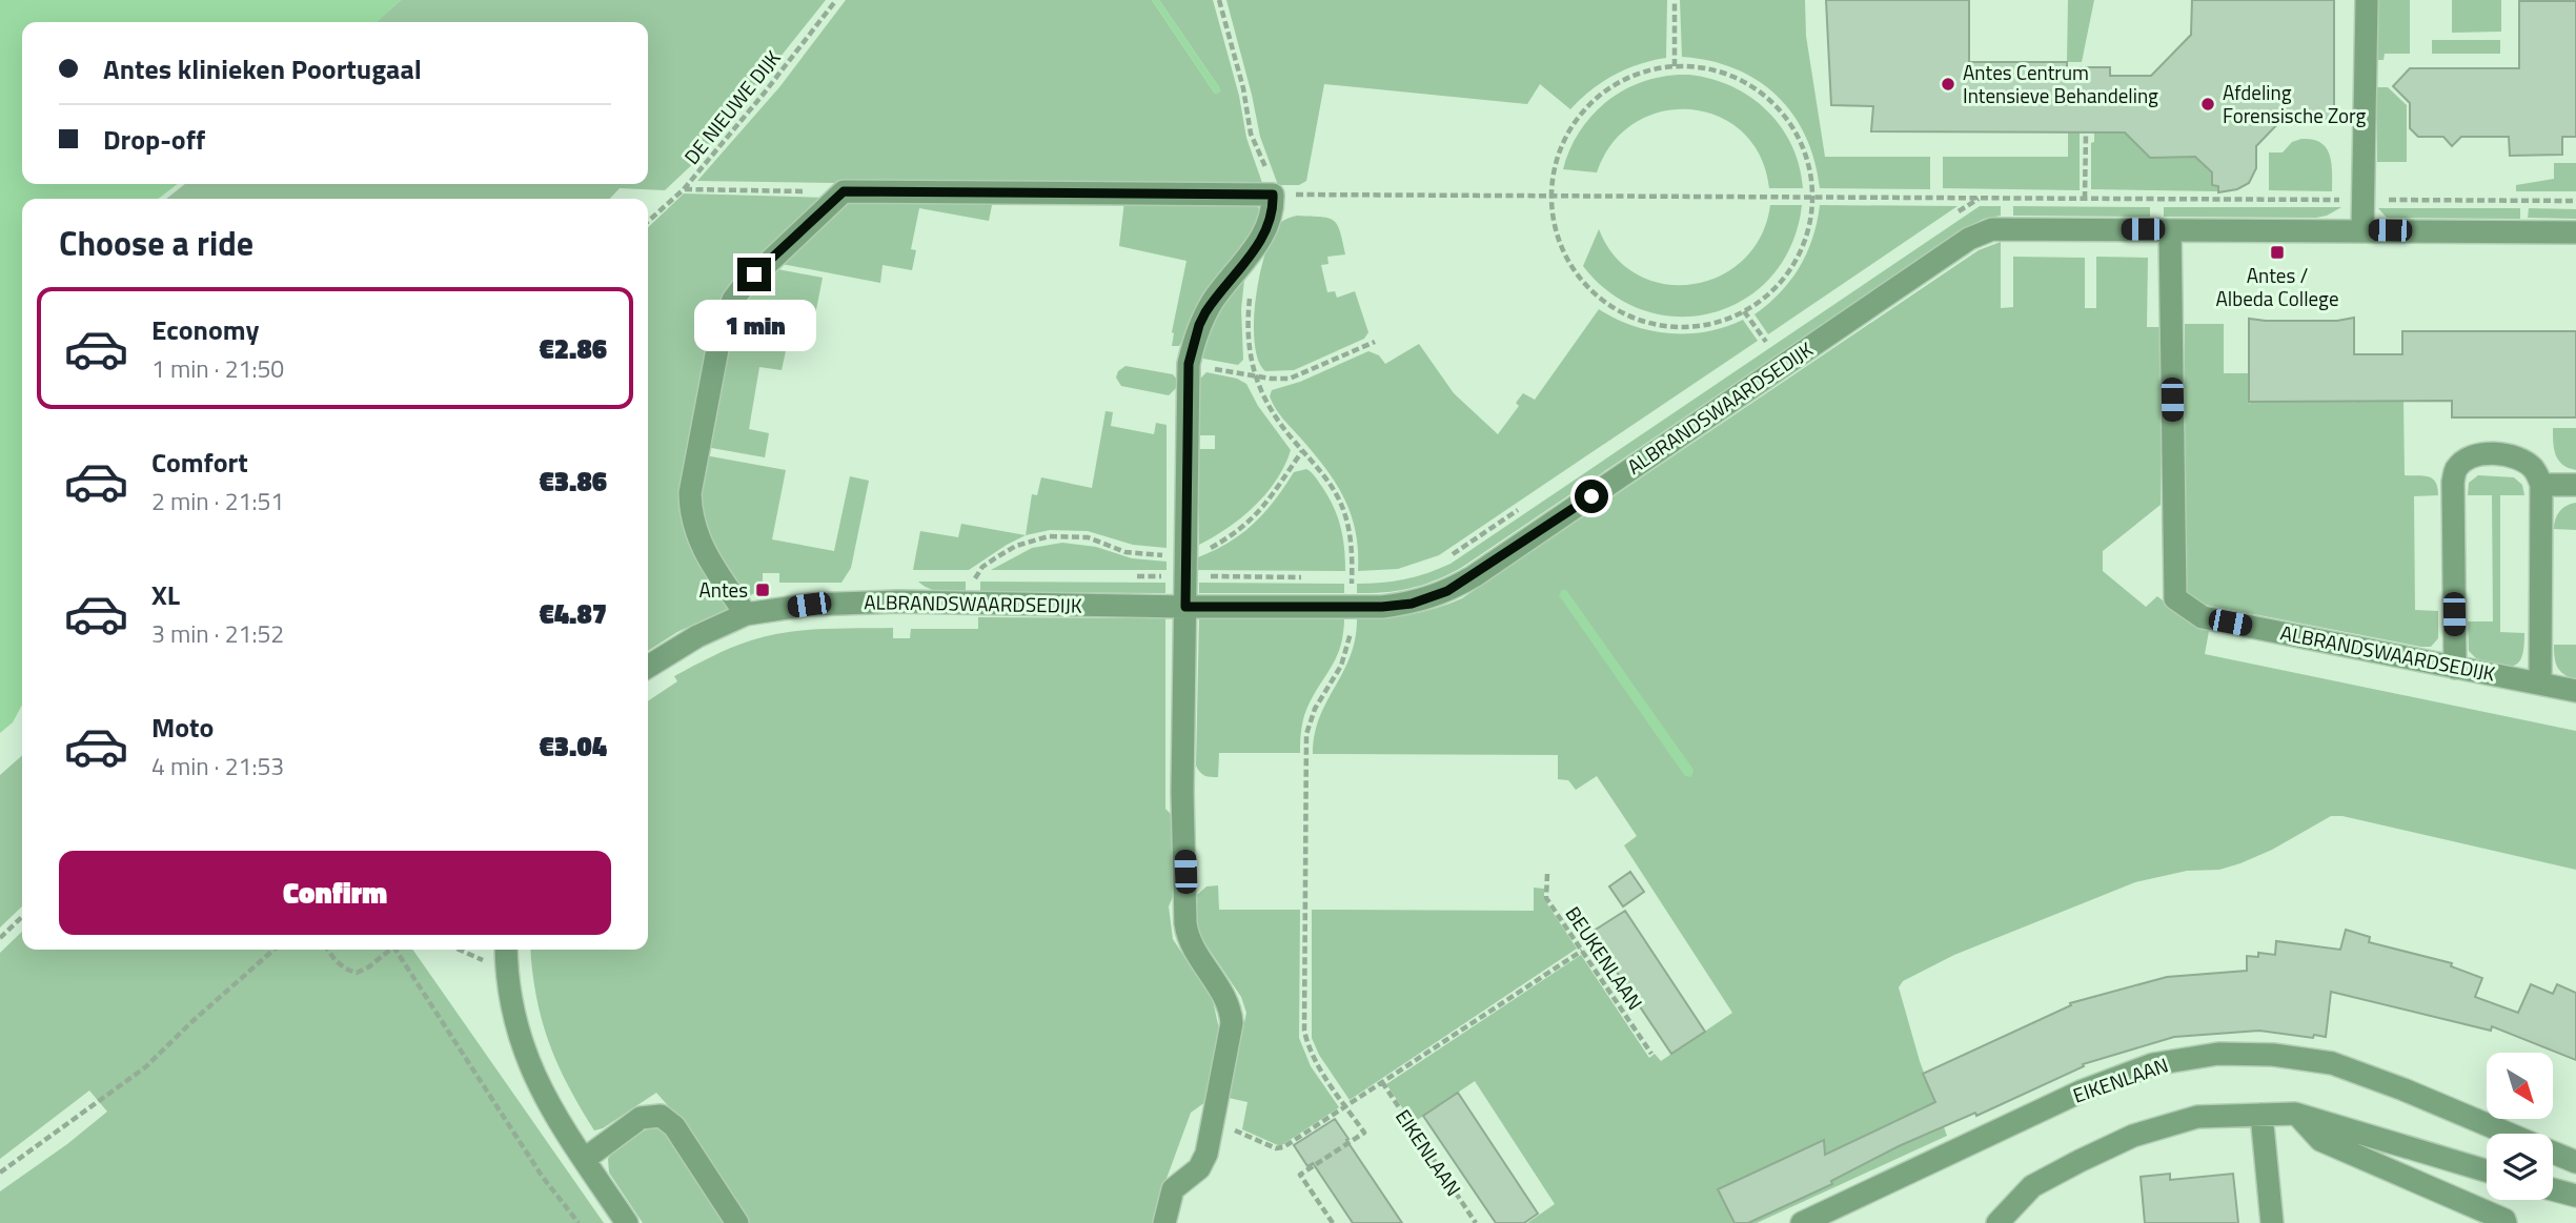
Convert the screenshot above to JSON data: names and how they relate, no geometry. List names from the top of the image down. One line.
{"streets":{"street":["ALBRANDSWAARDSEDIJK","EIKENLAAN"],"path":["DE NIEUWE DIJK","BEUKENLAAN"]},"places":{"other":["Antes Centrum Intensieve Behandeling","Afdeling Forensische Zorg"],"transit":["Antes / Albeda College","Antes"]},"north":"bottom right","page":{"banner":["Antes klinieken Poortugaal","Drop-off"],"heading":"Choose a ride","list":[{"name":"Economy","note":"1 min · 21:50","value":"€2.86"},{"name":"Comfort","note":"2 min · 21:51","value":"€3.86"},{"name":"XL","note":"3 min · 21:52","value":"€4.87"},{"name":"Moto","note":"4 min · 21:53","value":"€3.04"}],"bubble":"1 min","buttons":"Confirm"}}
